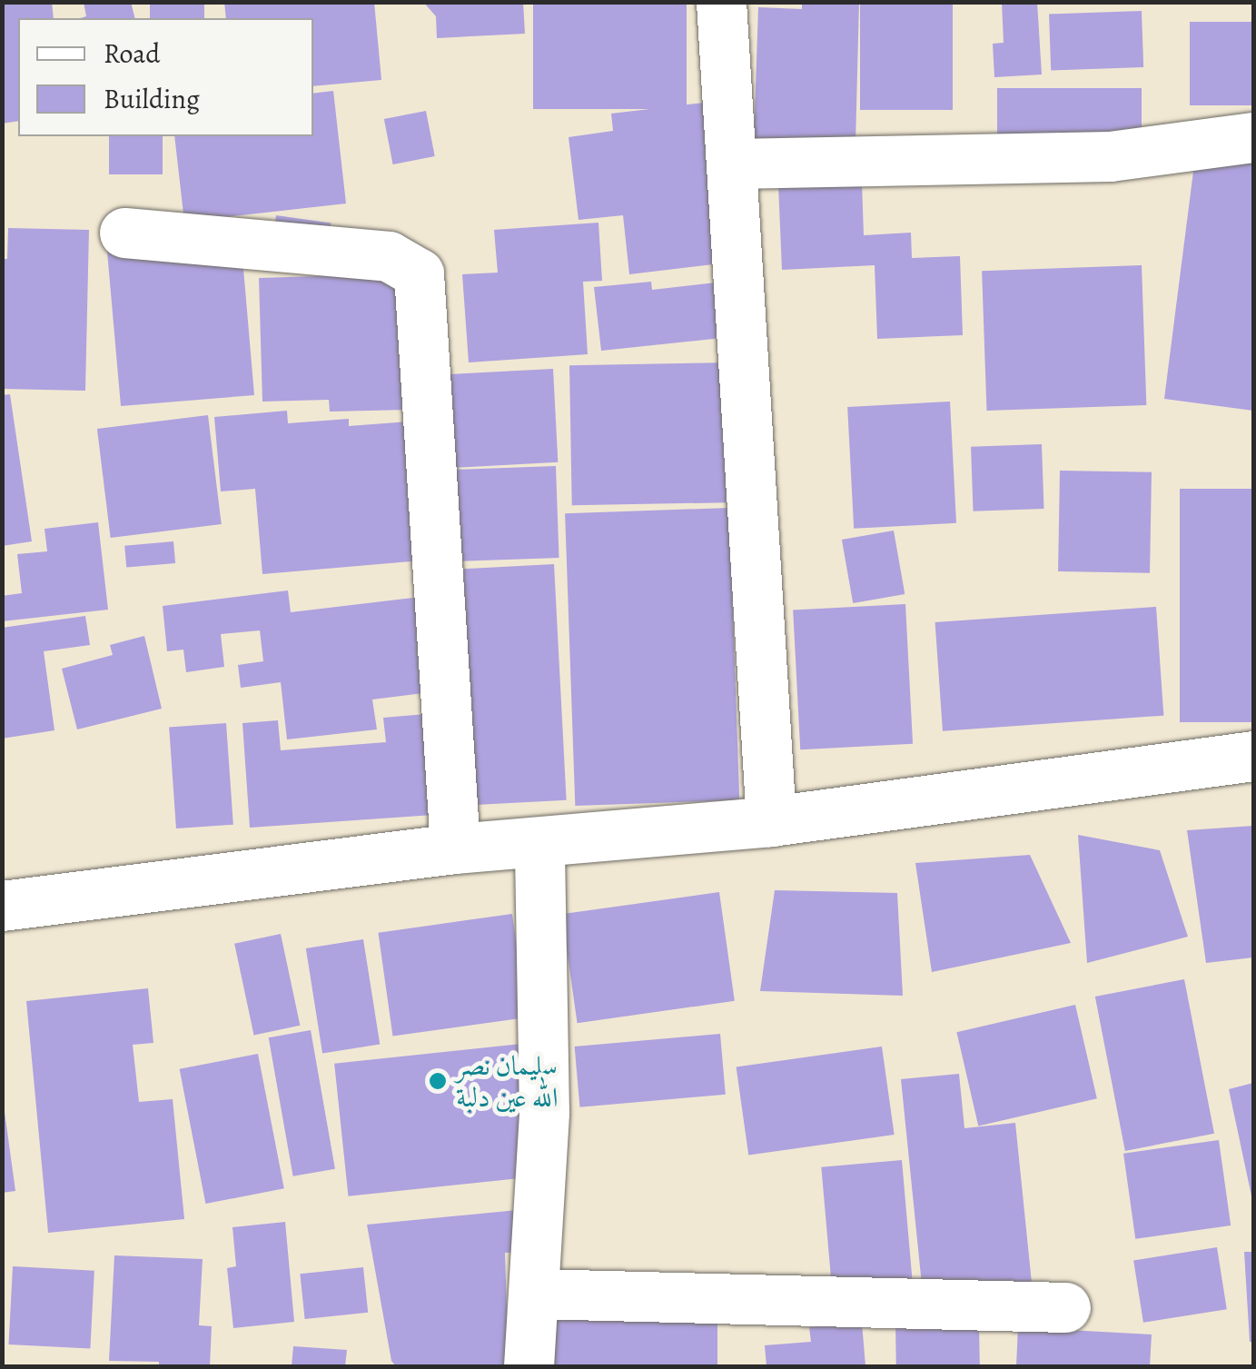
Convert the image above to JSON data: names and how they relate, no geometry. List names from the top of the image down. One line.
{"places":["سليمان نصر الله عين دلبة"],"legend":["Road","Building"]}
